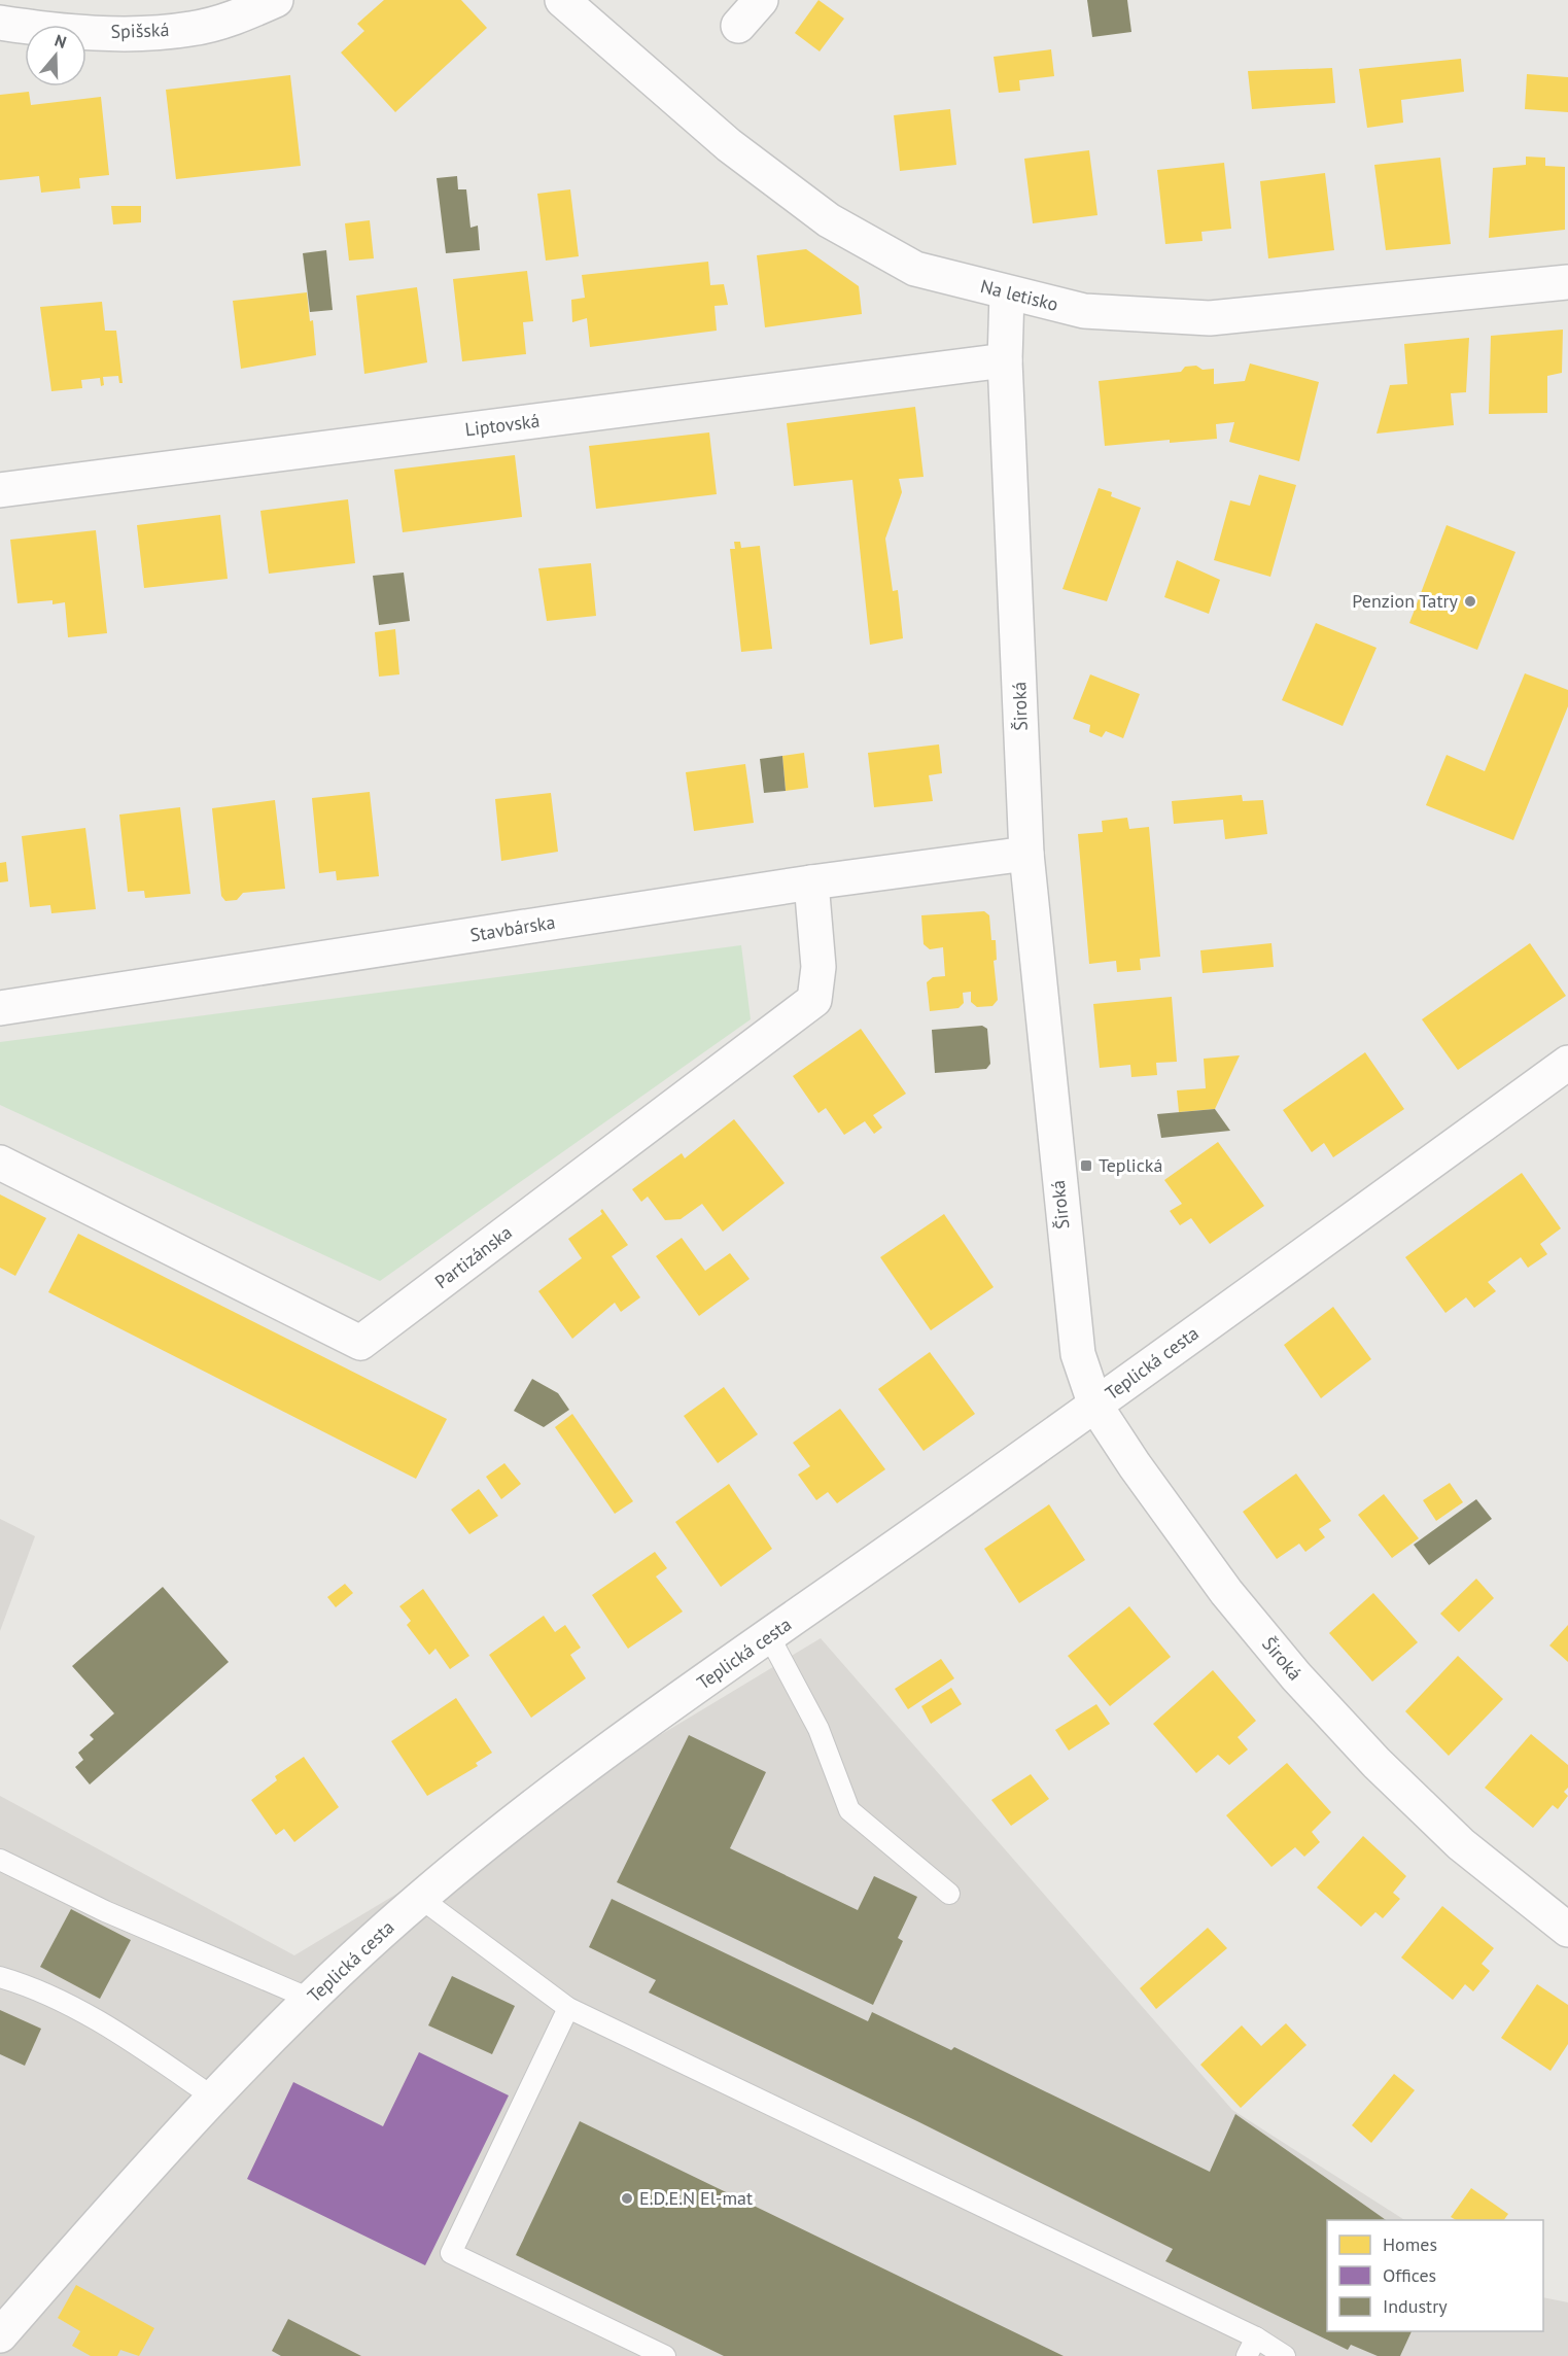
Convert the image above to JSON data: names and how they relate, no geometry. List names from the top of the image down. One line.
{"streets":{"street":["Spišská","Na letisko","Liptovská","Široká","Stavbárska","Partizánska","Teplická cesta"]},"crossings":[["Na letisko","Široká"],["Liptovská","Široká"],["Široká","Stavbárska"],["Široká","Teplická cesta"],["Stavbárska","Partizánska"]],"places":{"other":["Penzion Tatry","E.D.E.N El-mat"],"transit":["Teplická"]},"legend":["Homes","Offices","Industry"],"north":"top"}
